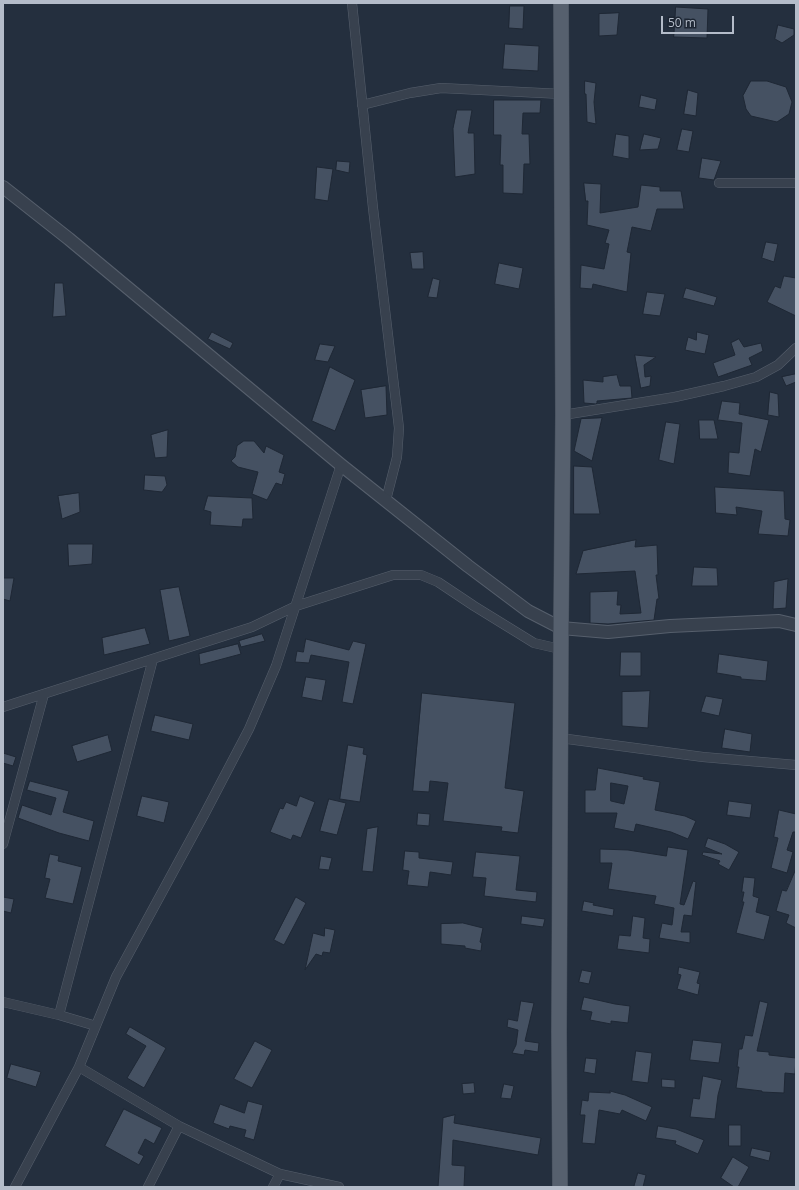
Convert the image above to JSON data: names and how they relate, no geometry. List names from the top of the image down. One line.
{"scale_bar":"50 m"}
